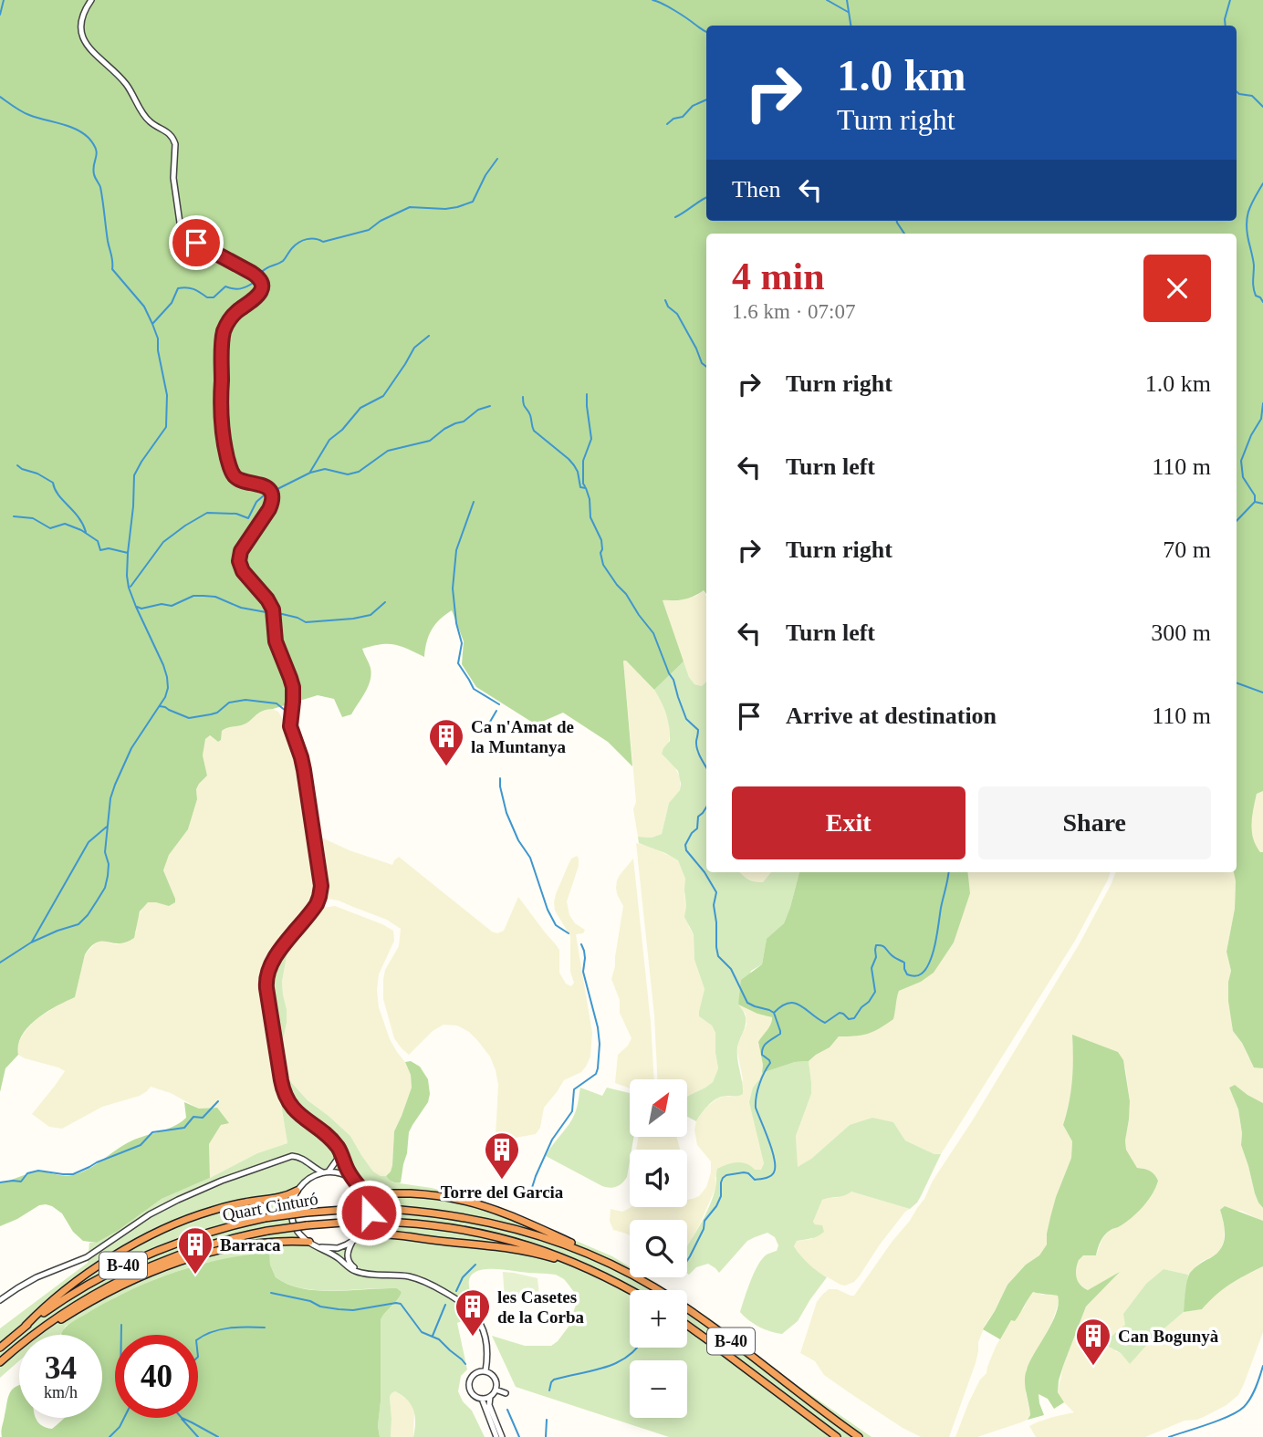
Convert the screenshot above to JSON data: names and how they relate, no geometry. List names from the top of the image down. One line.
{"streets":{"highway":["Quart Cinturó","B-40"]},"places":{"building":["Ca n'Amat de la Muntanya","Torre del Garcia","Barraca","les Casetes de la Corba","Can Bogunyà"]},"north":"top right","page":{"turn":["1.0 km","Turn right"],"then":"Then","heading":["4 min","1.6 km · 07:07"],"list":[{"name":"Turn right","value":"1.0 km"},{"name":"Turn left","value":"110 m"},{"name":"Turn right","value":"70 m"},{"name":"Turn left","value":"300 m"},{"name":"Arrive at destination","value":"110 m"}],"buttons":["Exit","Share"],"map_buttons":["+","−"],"speed":"34 km/h","limit":"40"}}
